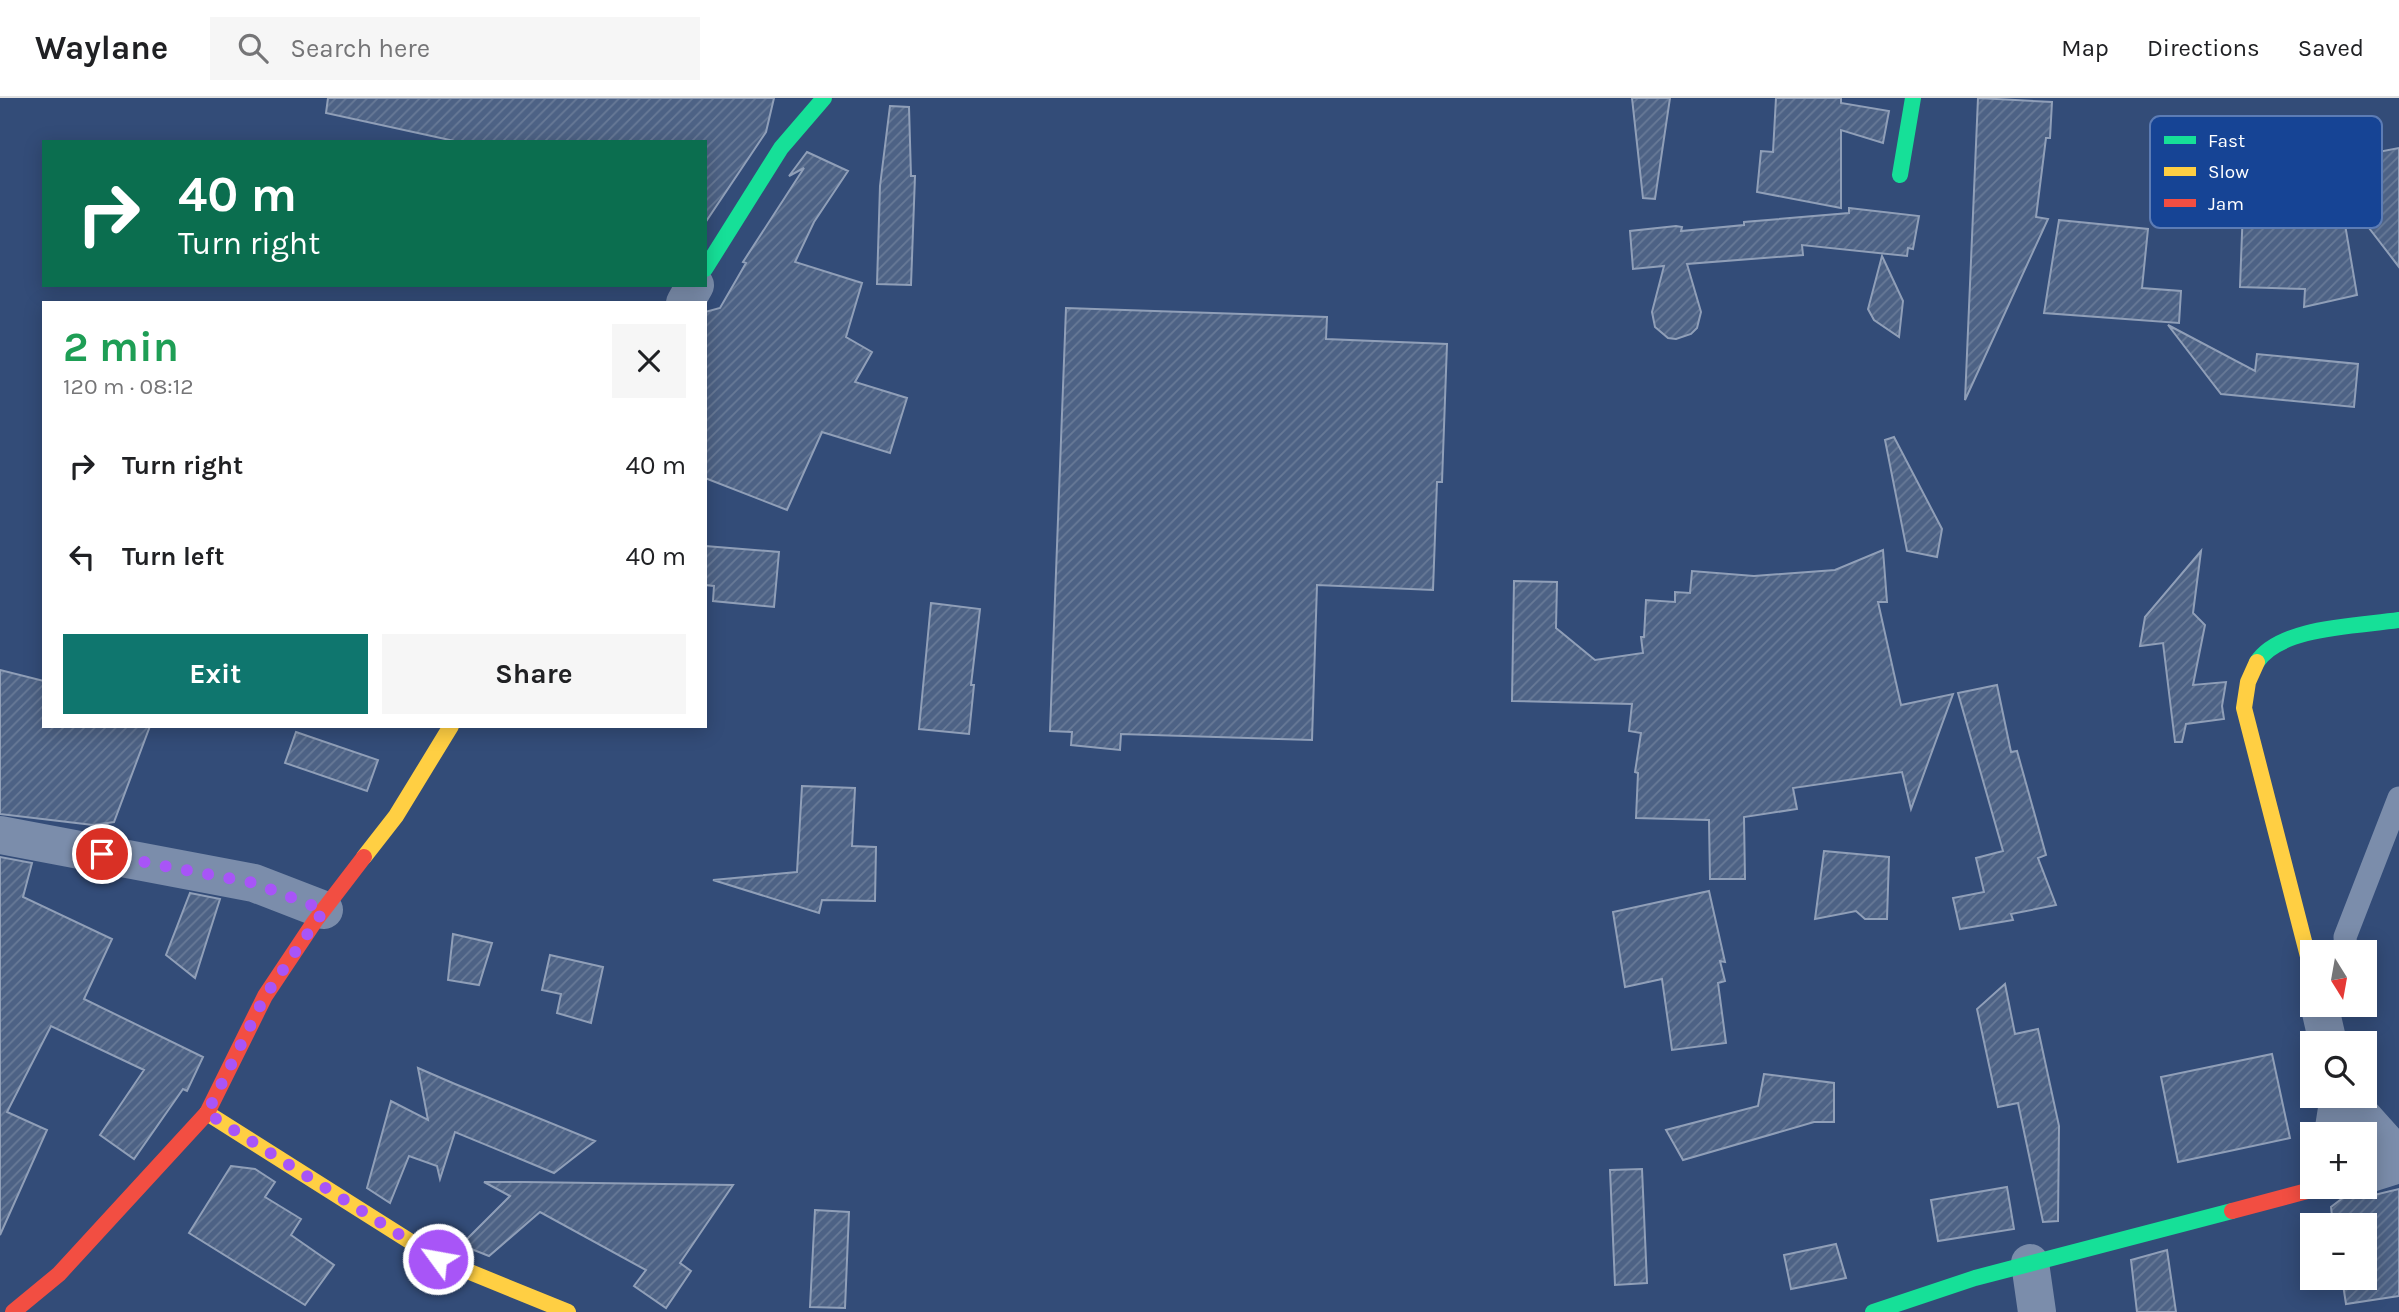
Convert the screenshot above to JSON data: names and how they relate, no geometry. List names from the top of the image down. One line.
{"legend":["Fast","Slow","Jam"],"north":"bottom","page":{"header":"Waylane","search":"Search here","nav":["Map","Directions","Saved"],"turn":["40 m","Turn right"],"heading":["2 min","120 m · 08:12"],"list":[{"name":"Turn right","value":"40 m"},{"name":"Turn left","value":"40 m"}],"buttons":["Exit","Share"],"map_buttons":["+","−"]}}
